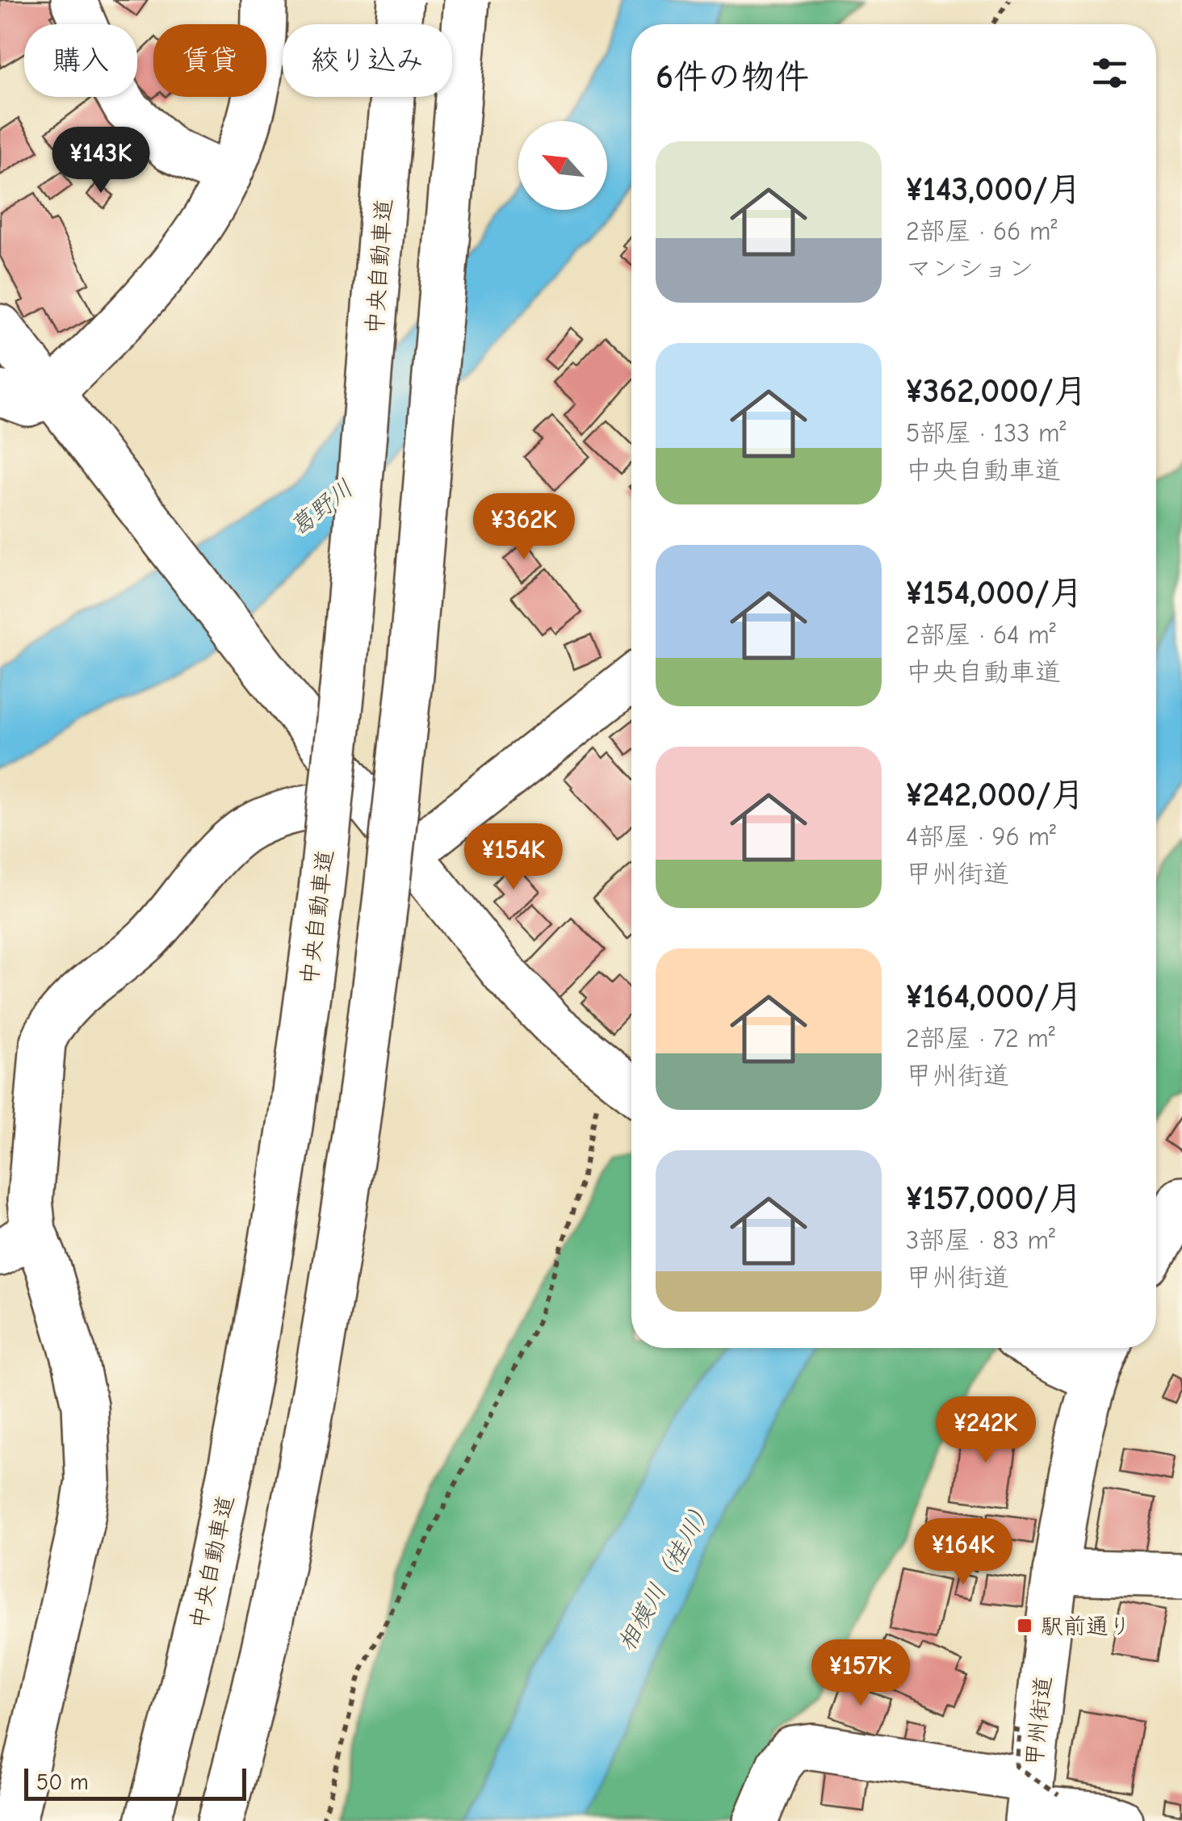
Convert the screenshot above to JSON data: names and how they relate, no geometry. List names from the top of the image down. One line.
{"streets":{"main road":["中央自動車道","甲州街道"]},"water":["葛野川","相模川（桂川）"],"places":{"transit":["駅前通り"]},"scale_bar":"50 m","north":"top left","page":{"chip":["購入","賃貸","絞り込み"],"heading":"6件の物件","list":[{"name":"¥143,000/月","note":"2部屋 · 66 m² · マンション"},{"name":"¥362,000/月","note":"5部屋 · 133 m² · 中央自動車道"},{"name":"¥154,000/月","note":"2部屋 · 64 m² · 中央自動車道"},{"name":"¥242,000/月","note":"4部屋 · 96 m² · 甲州街道"},{"name":"¥164,000/月","note":"2部屋 · 72 m² · 甲州街道"},{"name":"¥157,000/月","note":"3部屋 · 83 m² · 甲州街道"}],"price":["¥143K","¥362K","¥154K","¥242K","¥164K","¥157K"],"scale":"50 m"}}
